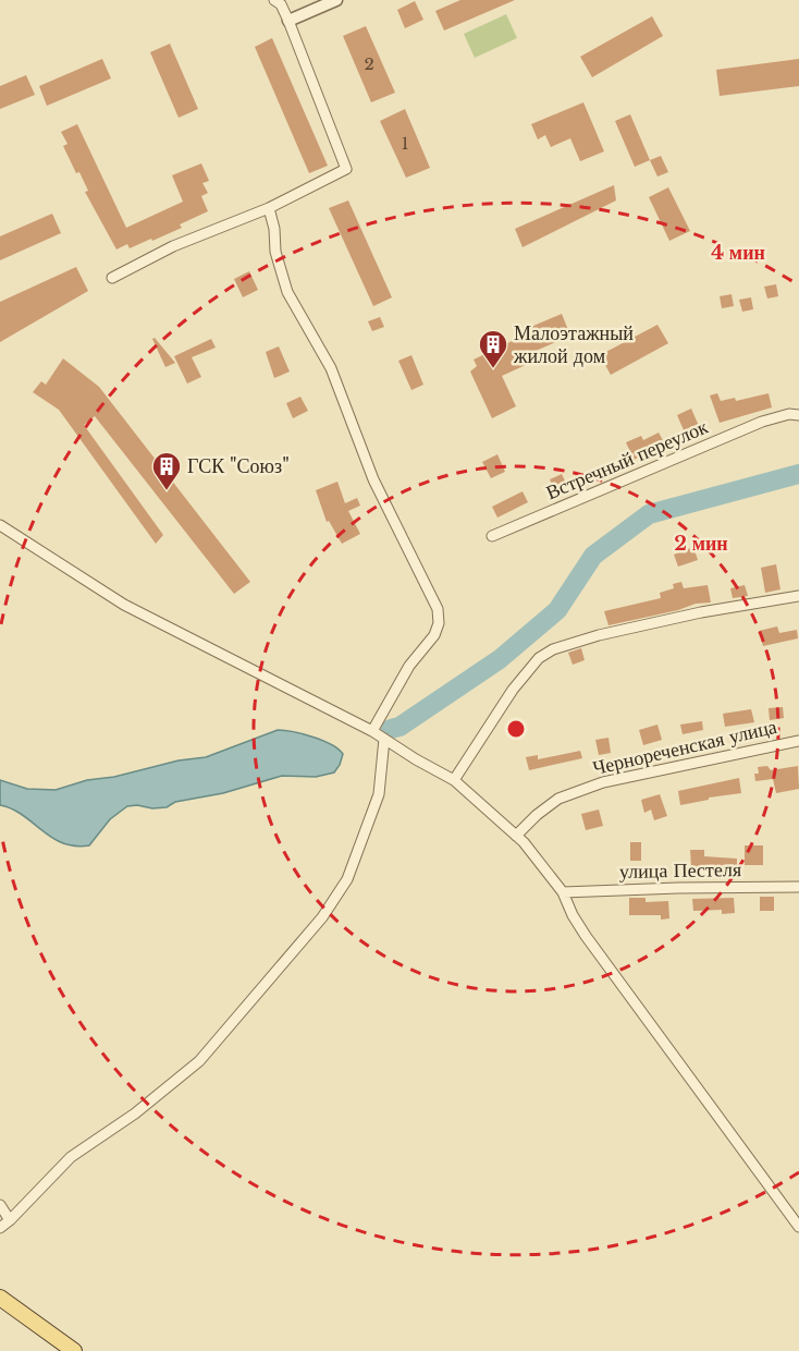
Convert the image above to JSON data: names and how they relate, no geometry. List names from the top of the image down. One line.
{"streets":{"street":["Встречный переулок","Чернореченская улица","улица Пестеля"]},"places":{"building":["Малоэтажный жилой дом","ГСК \"Союз\""]},"house_numbers":["2","1"],"rings":["4 мин","2 мин"]}
